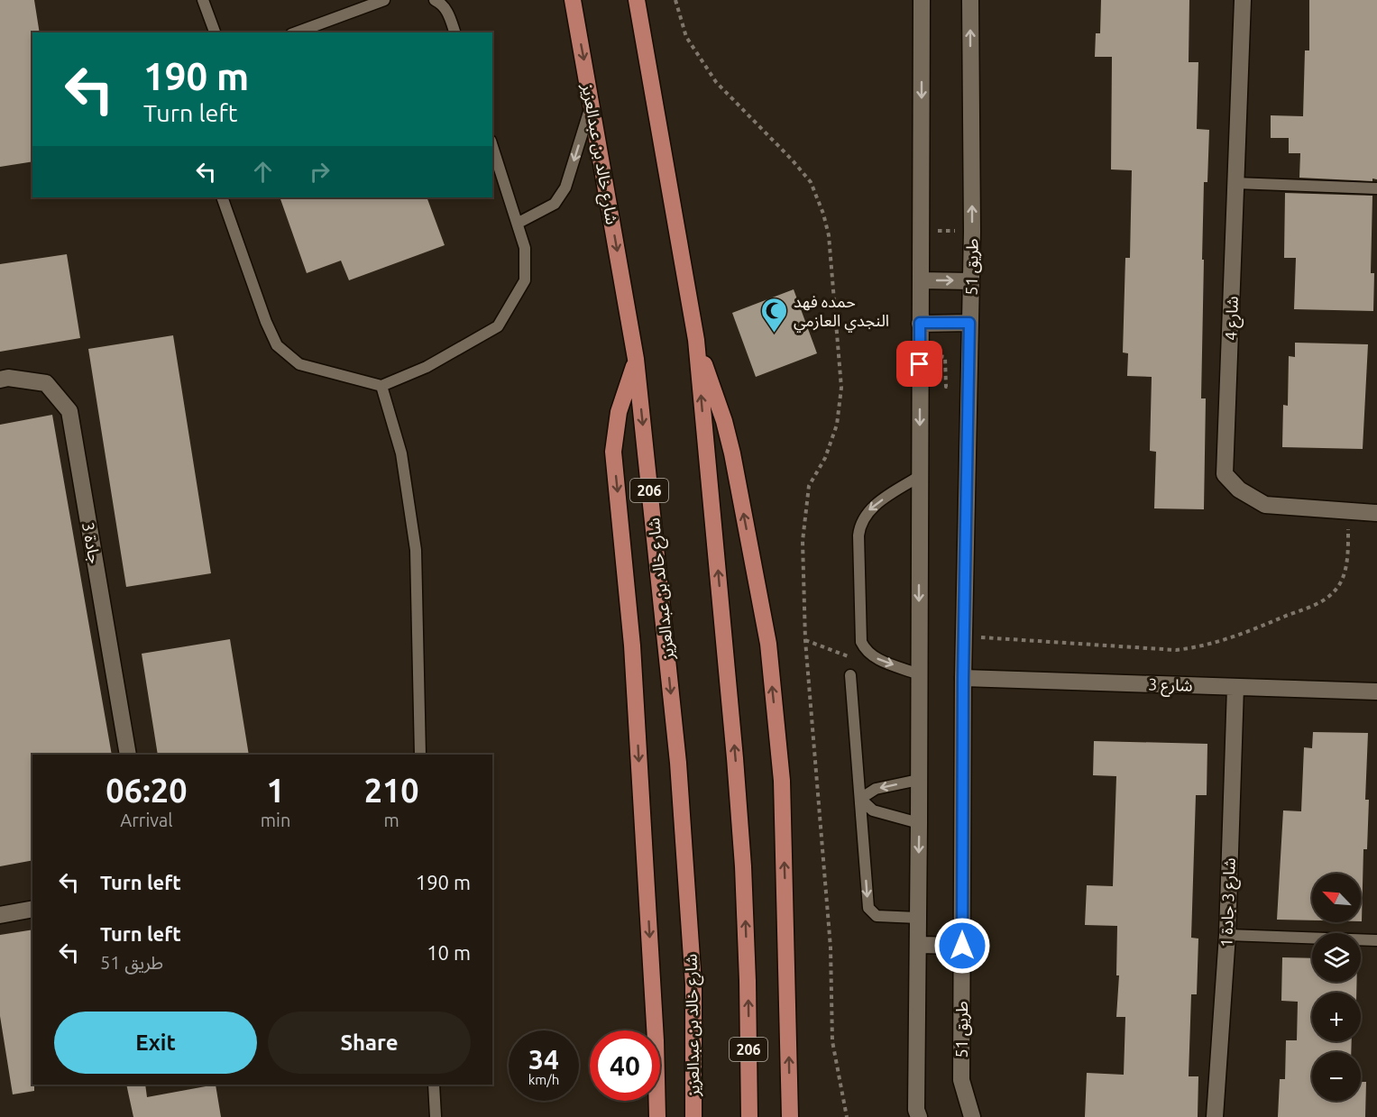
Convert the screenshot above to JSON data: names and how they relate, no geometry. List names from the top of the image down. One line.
{"streets":{"main road":["شارع خالد بن عبدالعزيز","206"],"street":["طريق 51","شارع 4","جادة 3","شارع 3","شارع 3 جادة 1"]},"crossings":[["طريق 51","شارع 3"],["شارع 3","شارع 3 جادة 1"]],"places":{"mosque":["حمده فهد النجدي العازمي"]},"north":"top left","page":{"turn":["190 m","Turn left"],"eta":["06:20","Arrival","1","min","210","m"],"list":[{"name":"Turn left","value":"190 m"},{"name":"Turn left","note":"طريق 51","value":"10 m"}],"map_buttons":["+","−"],"buttons":["Exit","Share"],"speed":"34 km/h","limit":"40"}}
